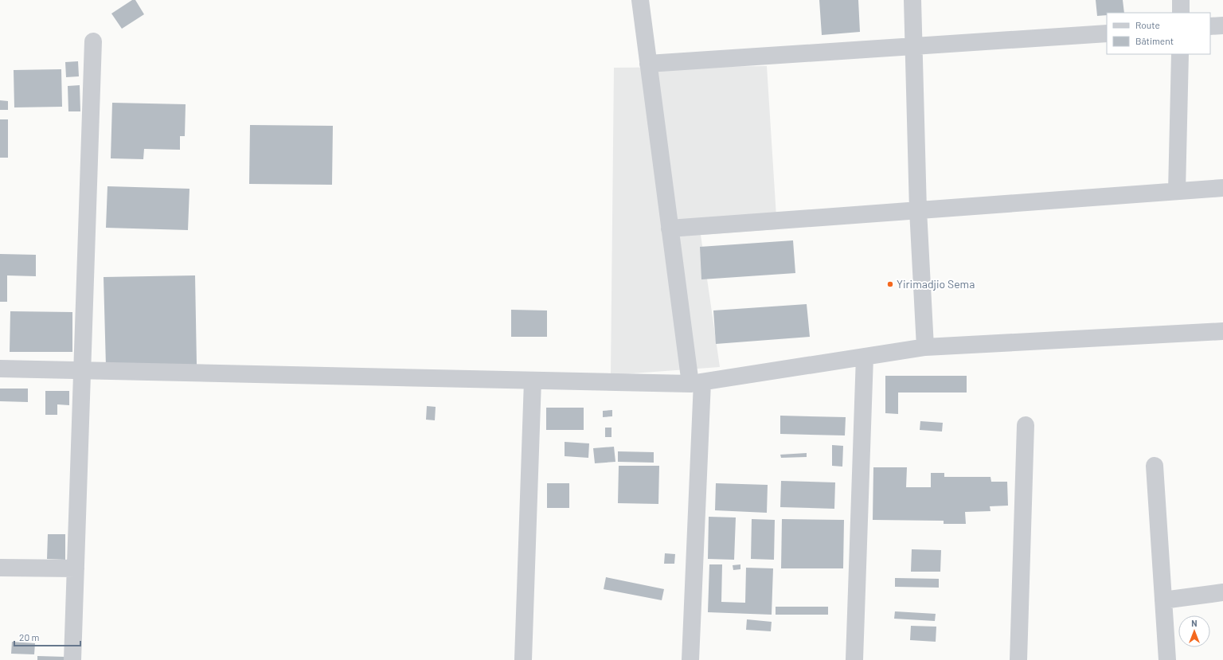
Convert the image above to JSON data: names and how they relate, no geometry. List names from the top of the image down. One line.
{"places":["Yirimadjio Sema"],"legend":["Route","Bâtiment"],"scale_bar":"20 m","north":"top"}
